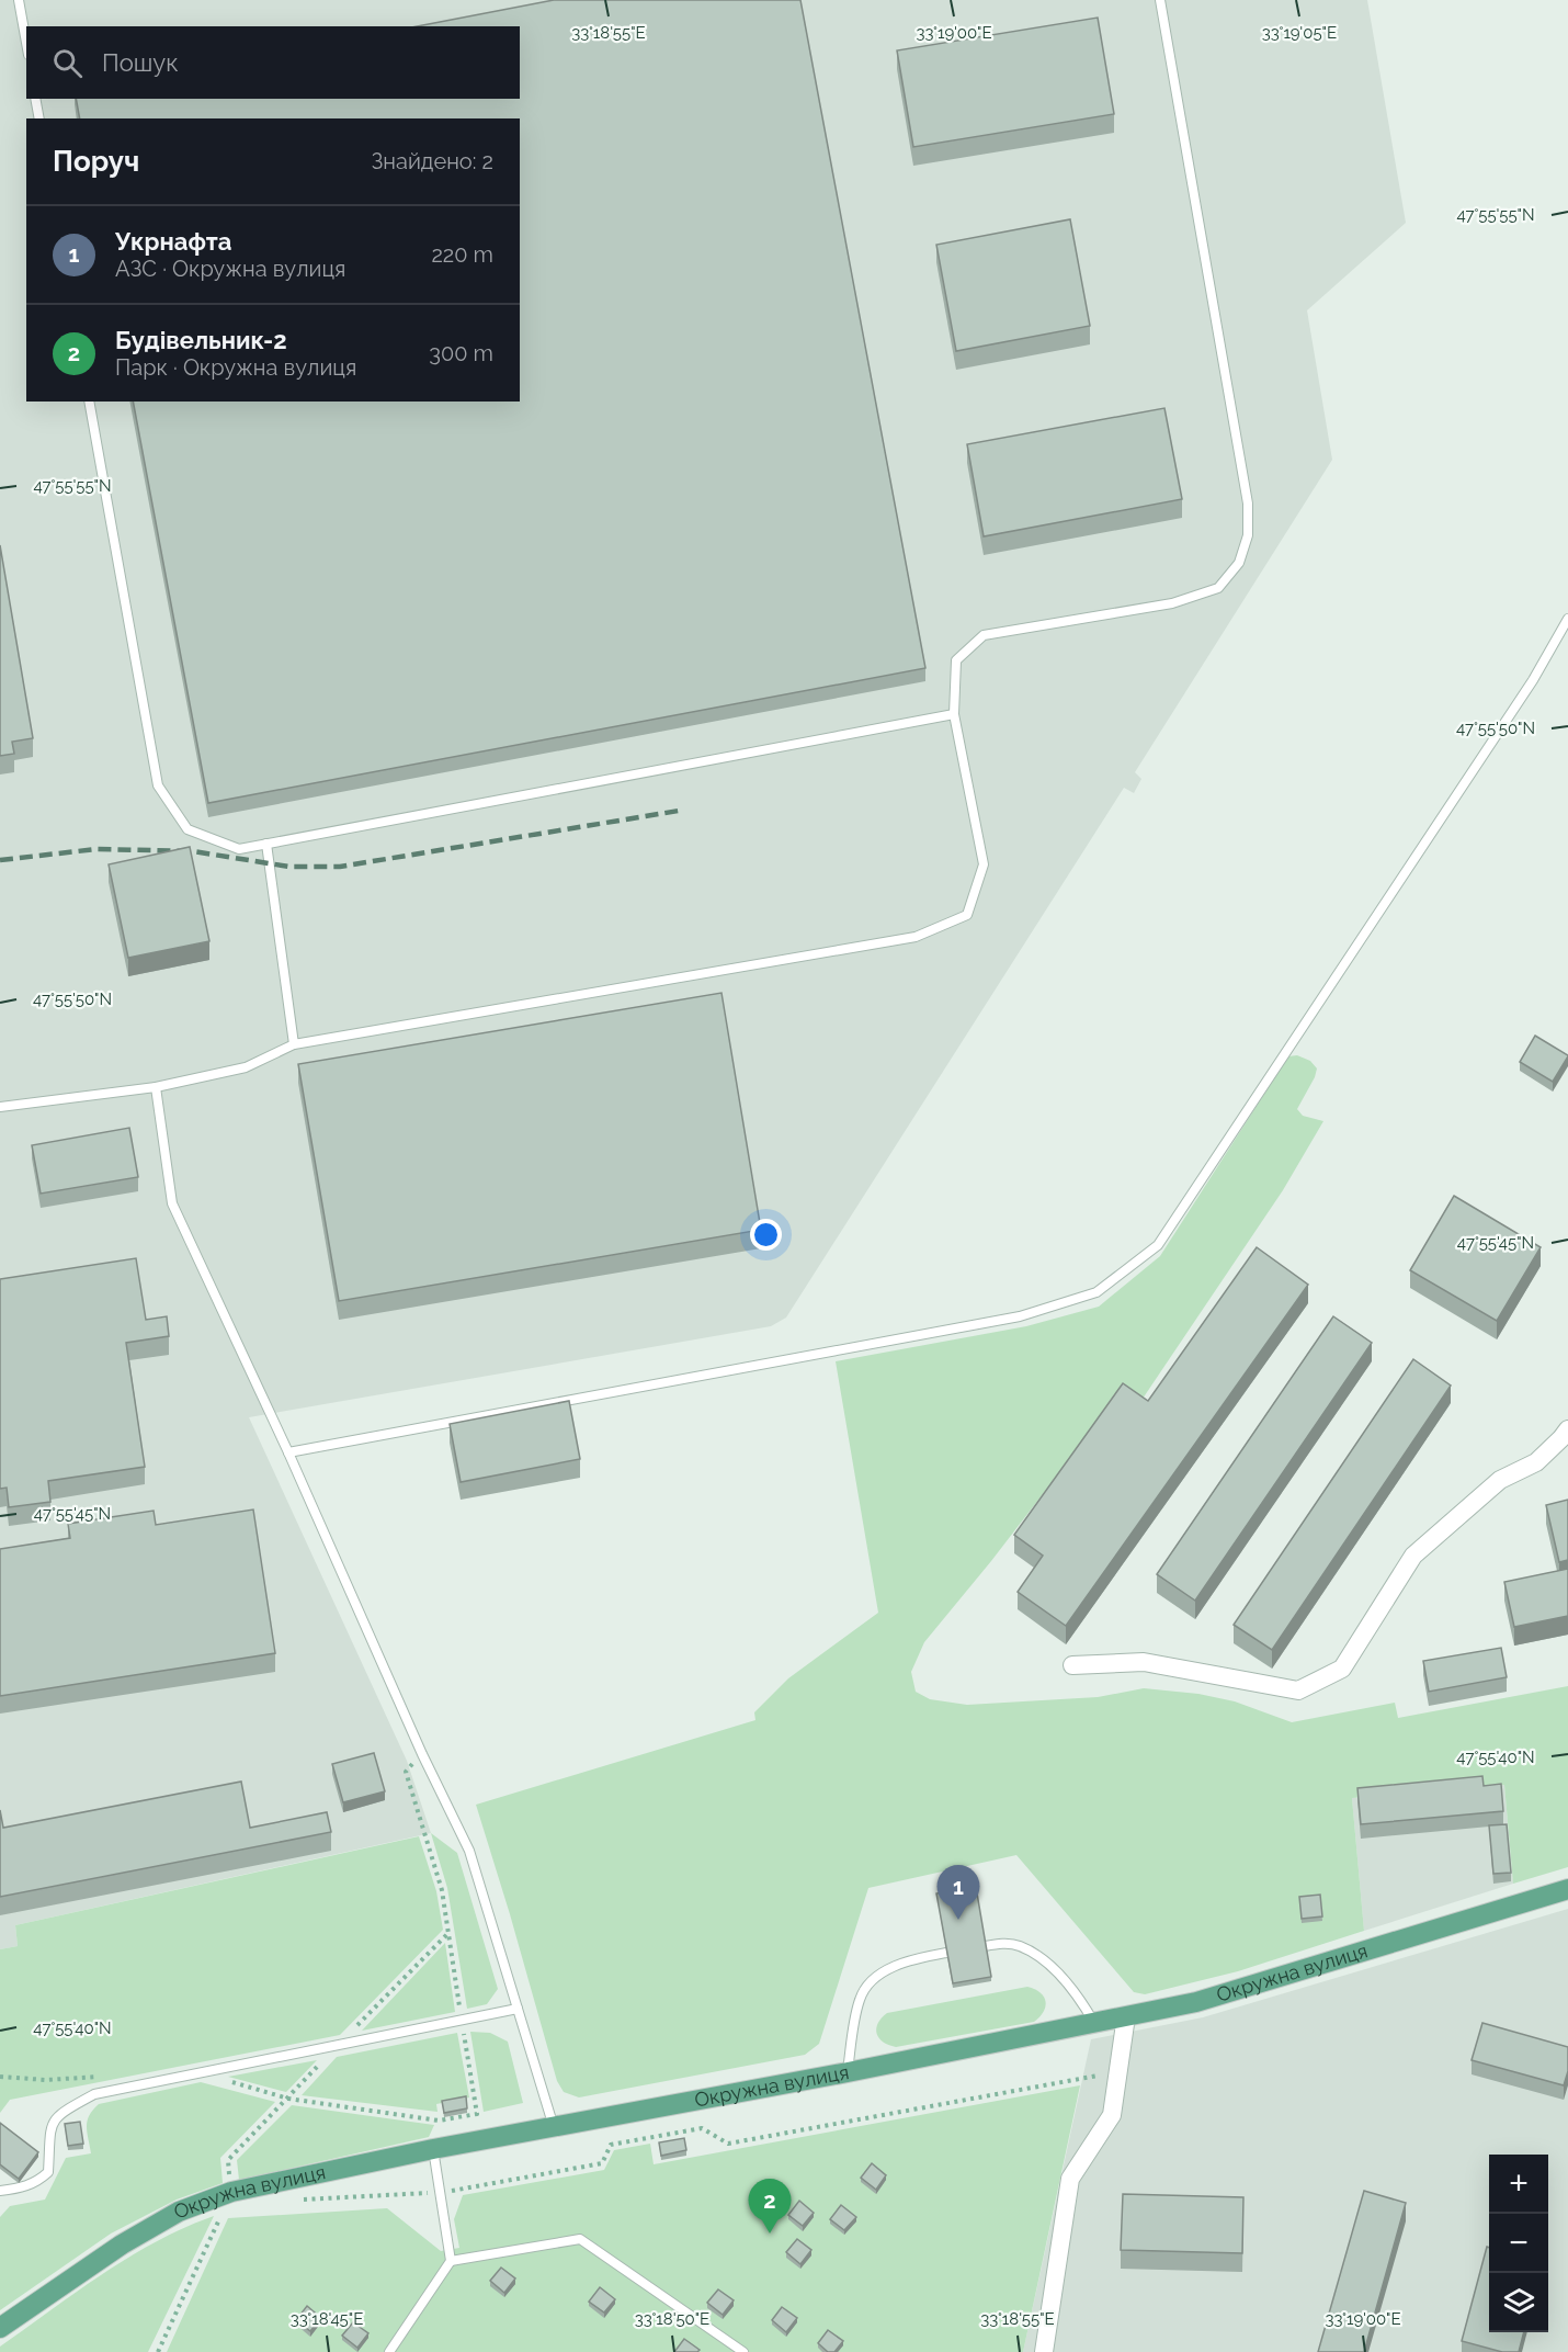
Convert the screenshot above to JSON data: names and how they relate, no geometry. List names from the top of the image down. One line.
{"streets":{"main road":["Окружна вулиця"]},"page":{"search":"Пошук","heading":["Поруч","Знайдено: 2"],"list":[{"mark":"1","name":"Укрнафта","note":"АЗС · Окружна вулиця","value":"220 m"},{"mark":"2","name":"Будівельник-2","note":"Парк · Окружна вулиця","value":"300 m"}],"pins":["1","2"],"map_buttons":["+","−"]},"coordinates":["33°19'05\"E","33°18'55\"E","33°19'00\"E","47°55'55\"N","47°55'50\"N","47°55'45\"N","47°55'40\"N","33°18'45\"E","33°18'50\"E"]}
